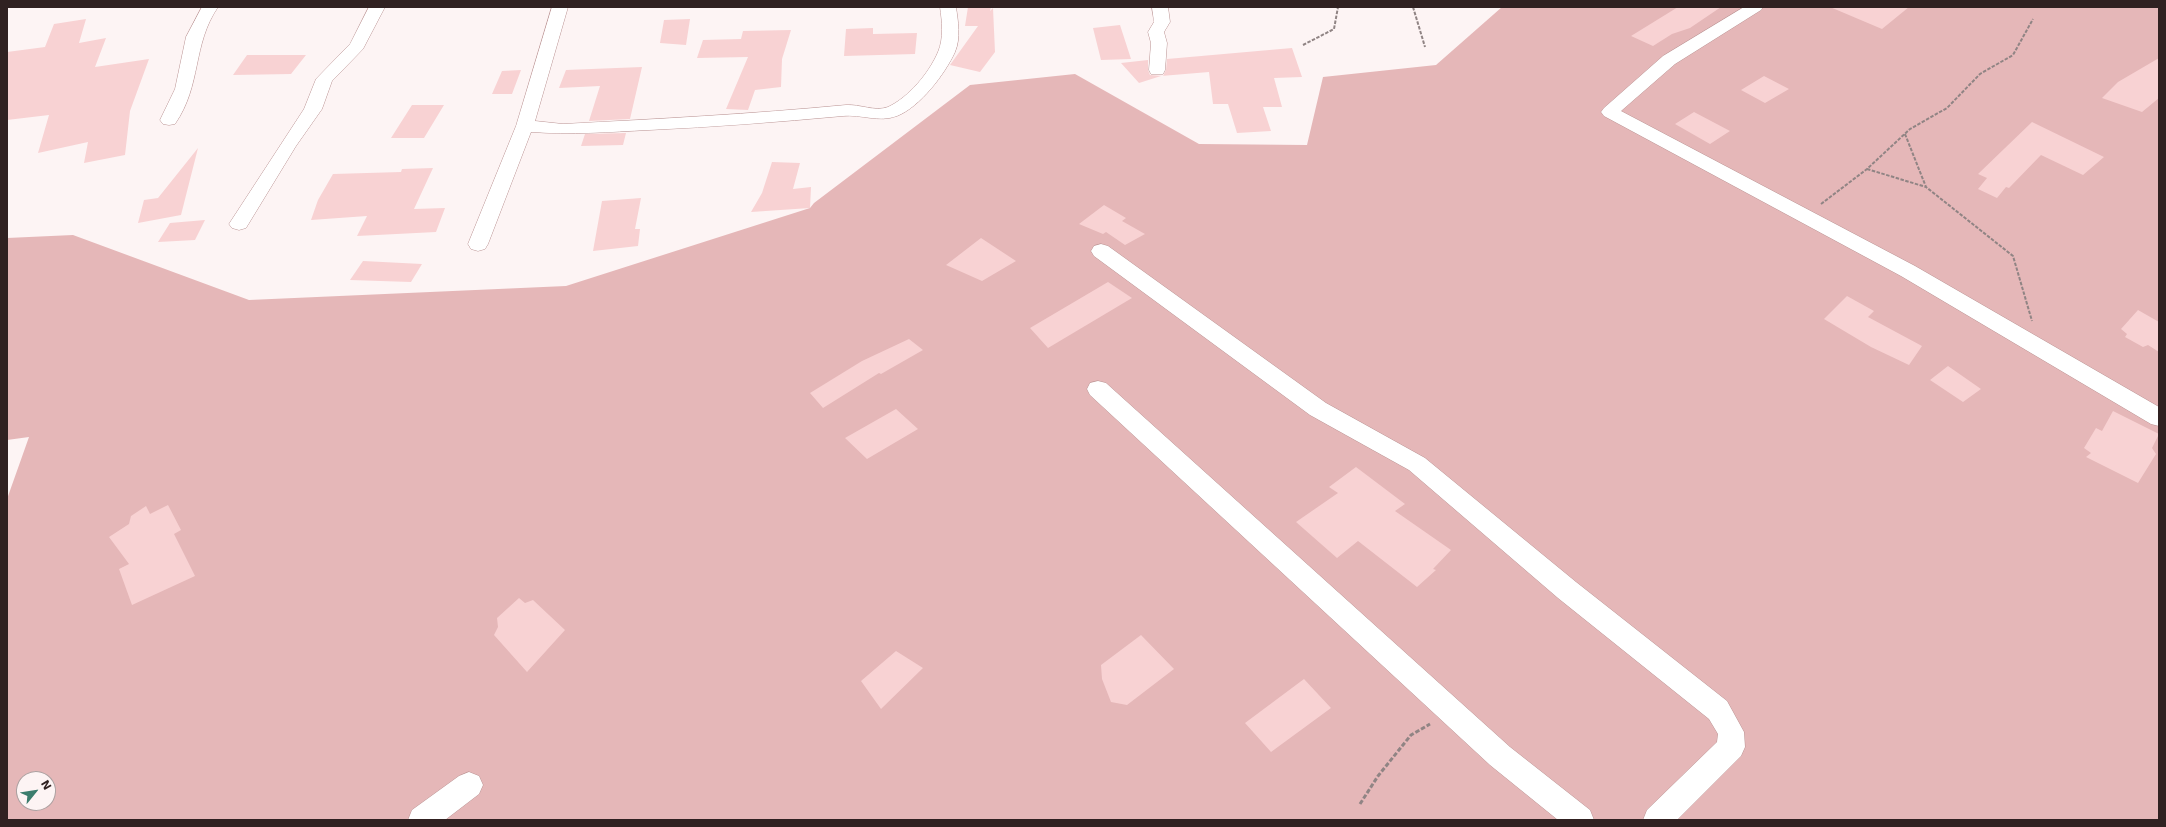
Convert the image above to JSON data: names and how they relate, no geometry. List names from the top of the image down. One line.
{"north":"top right"}
